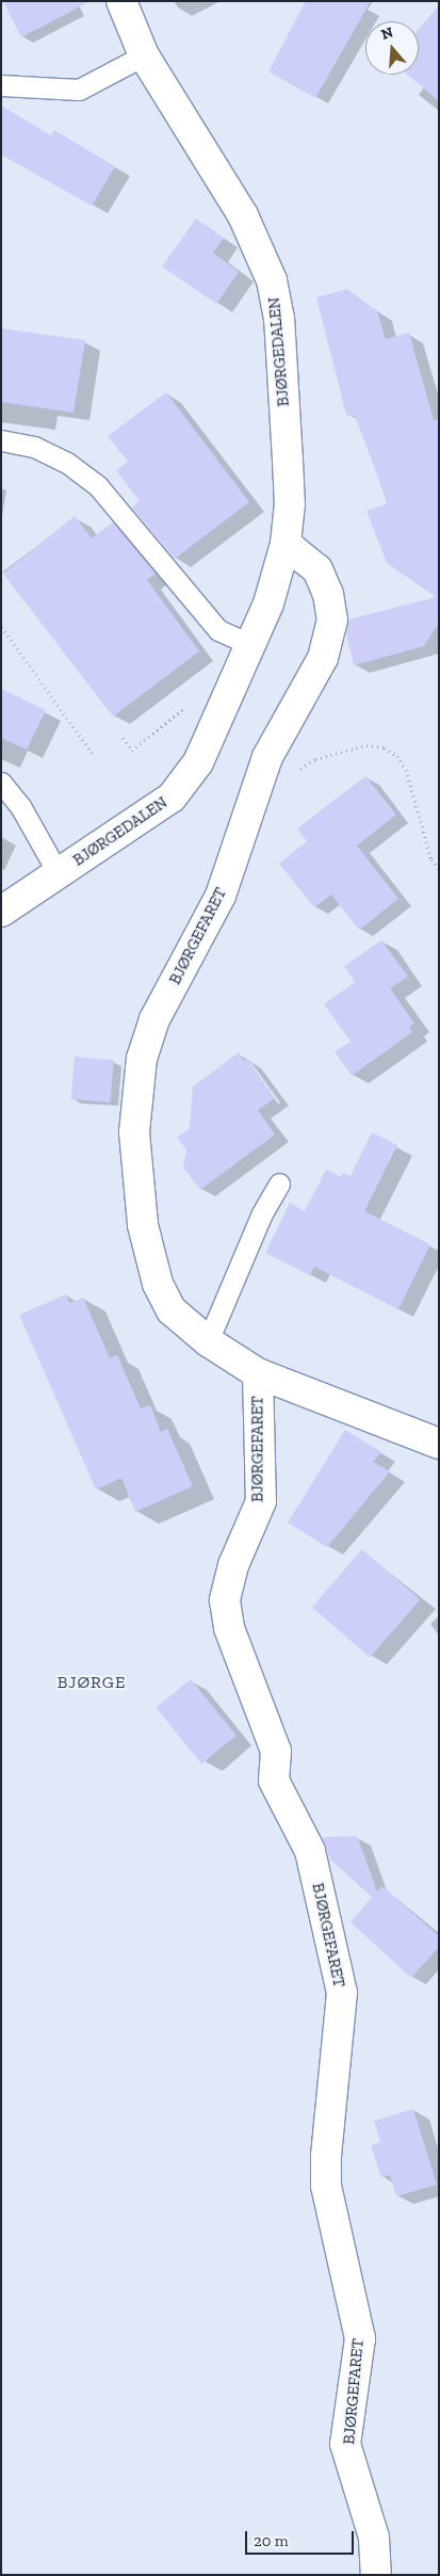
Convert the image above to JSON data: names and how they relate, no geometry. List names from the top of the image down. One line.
{"streets":{"street":["BJØRGEDALEN","BJØRGEFARET"]},"crossings":[["BJØRGEDALEN","BJØRGEFARET"]],"districts":["BJØRGE"],"scale_bar":"20 m","north":"top"}
